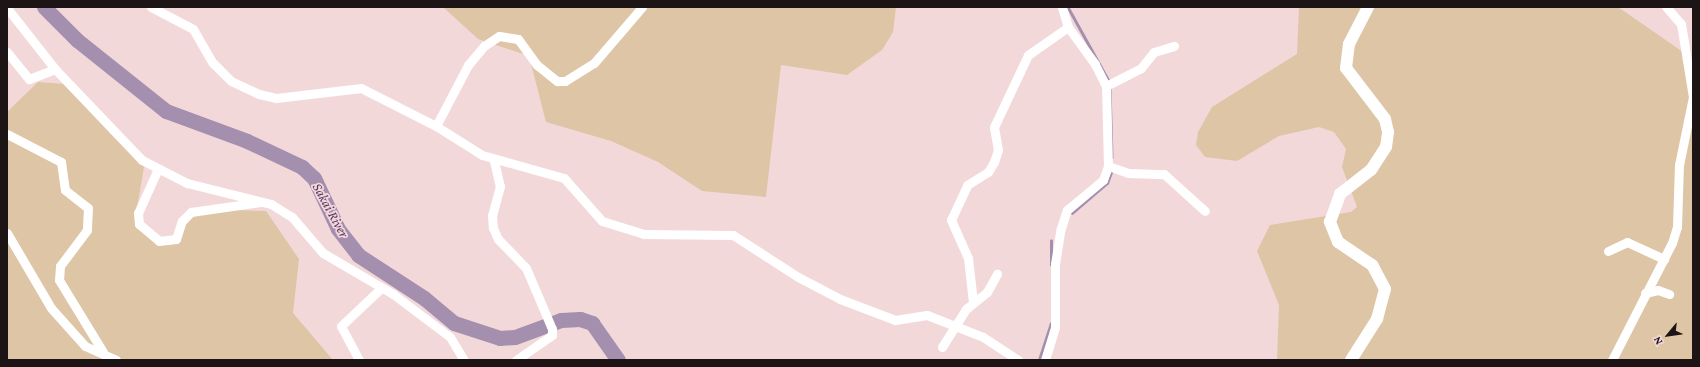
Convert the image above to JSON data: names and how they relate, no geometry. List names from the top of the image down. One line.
{"water":["Sakai River"],"north":"bottom left"}
